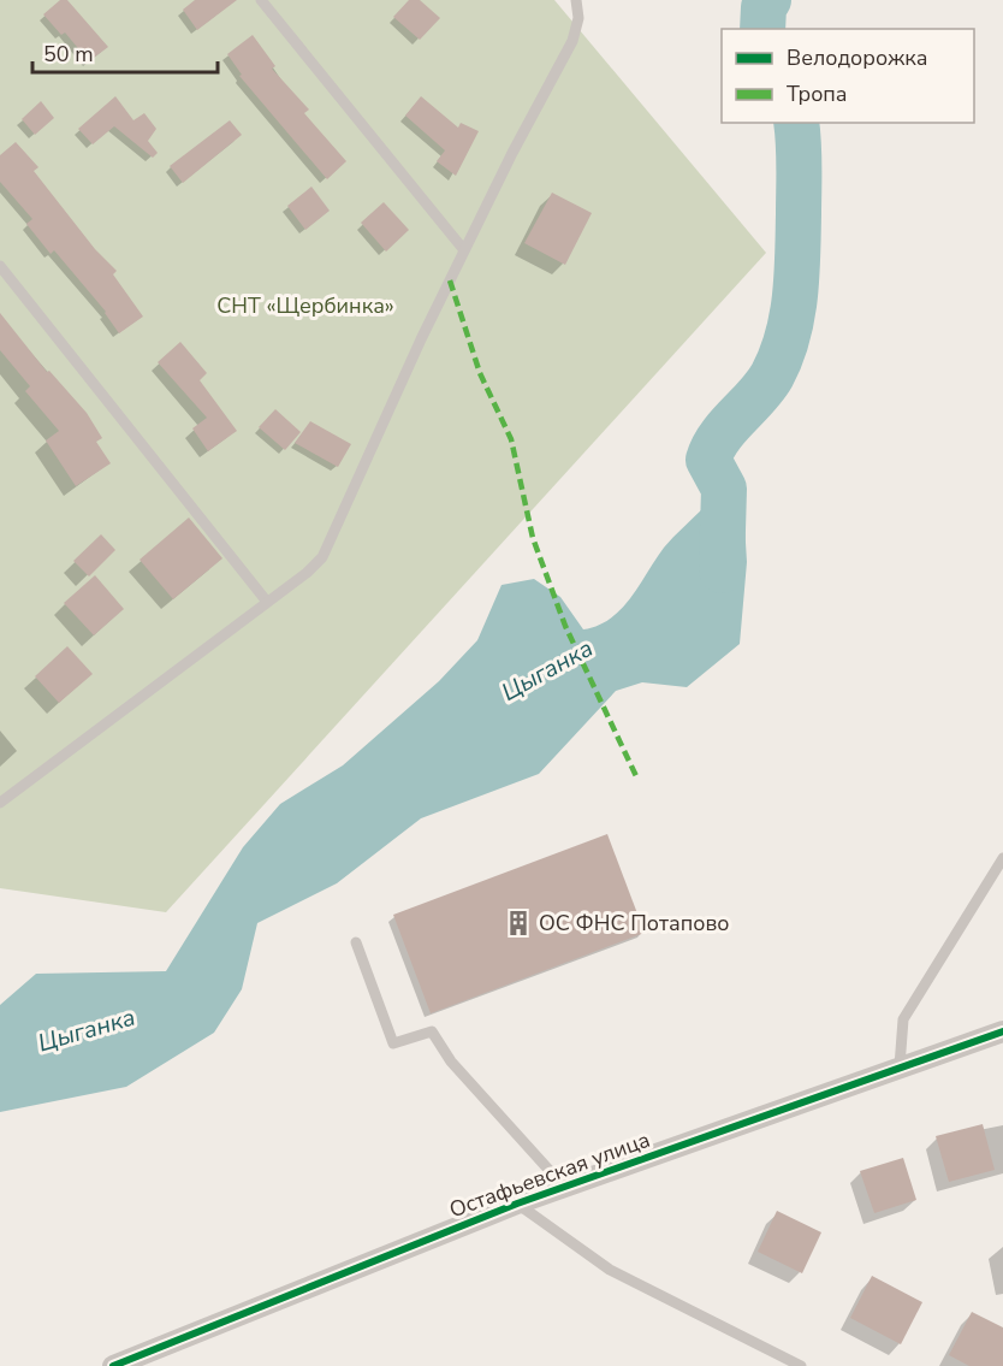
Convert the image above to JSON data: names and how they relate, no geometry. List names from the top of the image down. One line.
{"streets":{"street":["Остафьевская улица"]},"water":["Цыганка"],"parks":["СНТ «Щербинка»"],"places":{"building":["ОС ФНС Потапово"]},"legend":["Велодорожка","Тропа"],"scale_bar":"50 m"}
